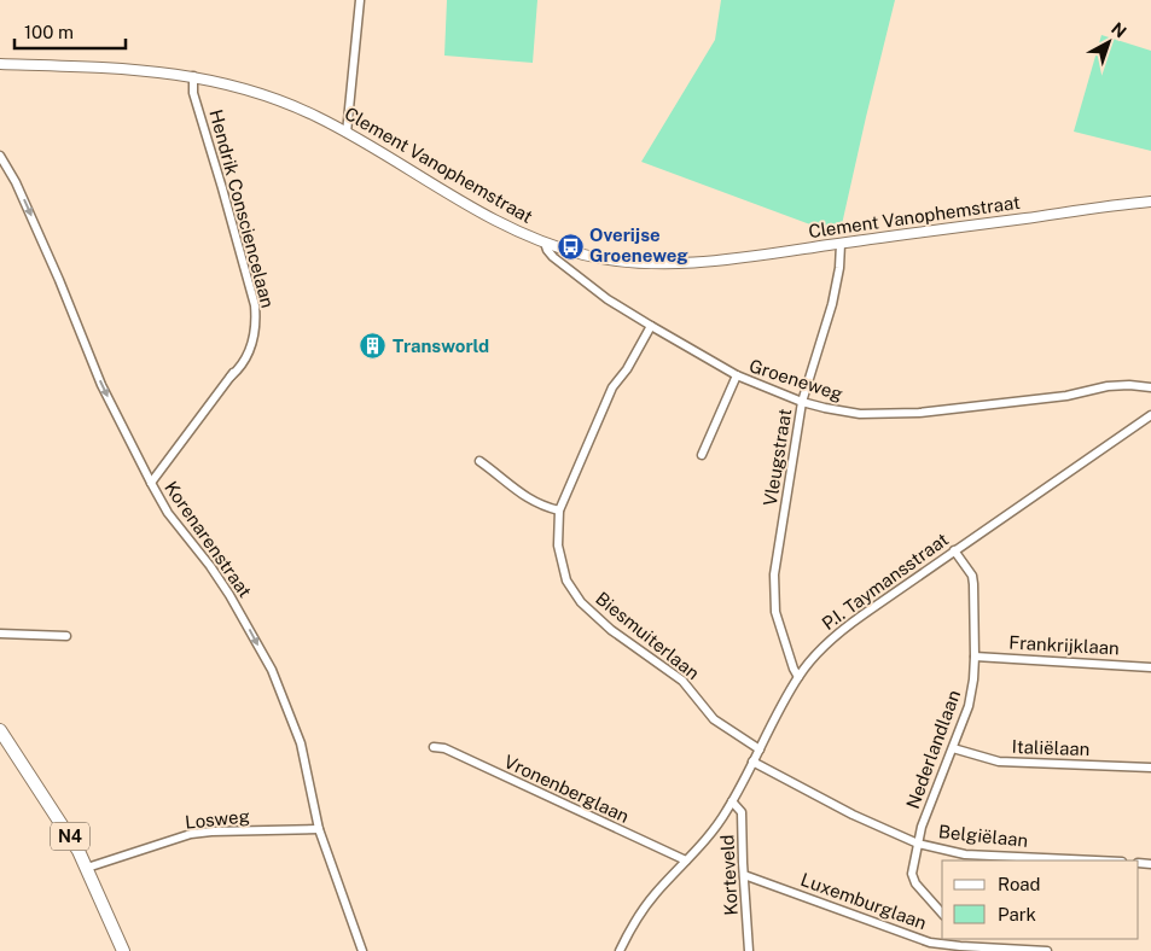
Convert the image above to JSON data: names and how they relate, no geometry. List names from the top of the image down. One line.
{"streets":{"main road":["N4"],"street":["Clement Vanophemstraat","Hendrik Consciencelaan","Groeneweg","Vleugstraat","Korenarenstraat","P.I. Taymansstraat","Biesmuiterlaan","Frankrijklaan","Italiëlaan","Nederlandlaan","Vronenberglaan","Losweg","Belgiëlaan","Korteveld","Luxemburglaan"]},"crossings":[["Clement Vanophemstraat","Hendrik Consciencelaan"],["Clement Vanophemstraat","Groeneweg"],["Clement Vanophemstraat","Vleugstraat"],["Hendrik Consciencelaan","Korenarenstraat"],["Groeneweg","Vleugstraat"],["Groeneweg","Biesmuiterlaan"],["Vleugstraat","P.I. Taymansstraat"],["Korenarenstraat","Losweg"],["P.I. Taymansstraat","Biesmuiterlaan"],["P.I. Taymansstraat","Nederlandlaan"],["P.I. Taymansstraat","Vronenberglaan"],["P.I. Taymansstraat","Belgiëlaan"],["P.I. Taymansstraat","Korteveld"],["Frankrijklaan","Nederlandlaan"],["Italiëlaan","Nederlandlaan"],["Nederlandlaan","Belgiëlaan"],["Losweg","N4"],["Korteveld","Luxemburglaan"]],"one_way":["Korenarenstraat"],"places":{"bus stop":["Overijse Groeneweg"],"building":["Transworld"]},"legend":["Road","Park"],"scale_bar":"100 m","north":"top right"}
